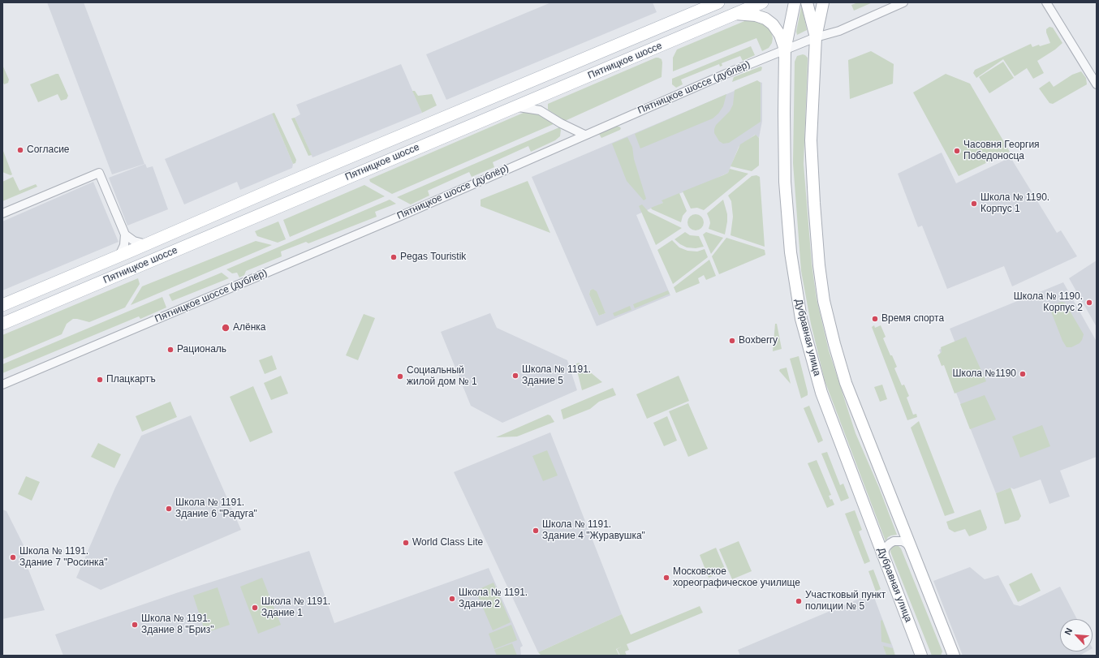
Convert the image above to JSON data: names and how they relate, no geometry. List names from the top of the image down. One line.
{"streets":{"main road":["Пятницкое шоссе","Дубравная улица"],"street":["Пятницкое шоссе (дублёр)"]},"crossings":[["Пятницкое шоссе (дублёр)","Дубравная улица"]],"places":["Согласие","Часовня Георгия Победоносца","Школа № 1190. Корпус 1","Pegas Touristik","Школа № 1190. Корпус 2","Время спорта","Алёнка","Boxberry","Рациональ","Школа №1190","Школа № 1191. Здание 5","Социальный жилой дом № 1","Плацкартъ","Школа № 1191. Здание 6 \"Радуга\"","Школа № 1191. Здание 4 \"Журавушка\"","World Class Lite","Школа № 1191. Здание 7 \"Росинка\"","Московское хореографическое училище","Школа № 1191. Здание 2","Участковый пункт полиции № 5","Школа № 1191. Здание 1","Школа № 1191. Здание 8 \"Бриз\""],"north":"top left"}
